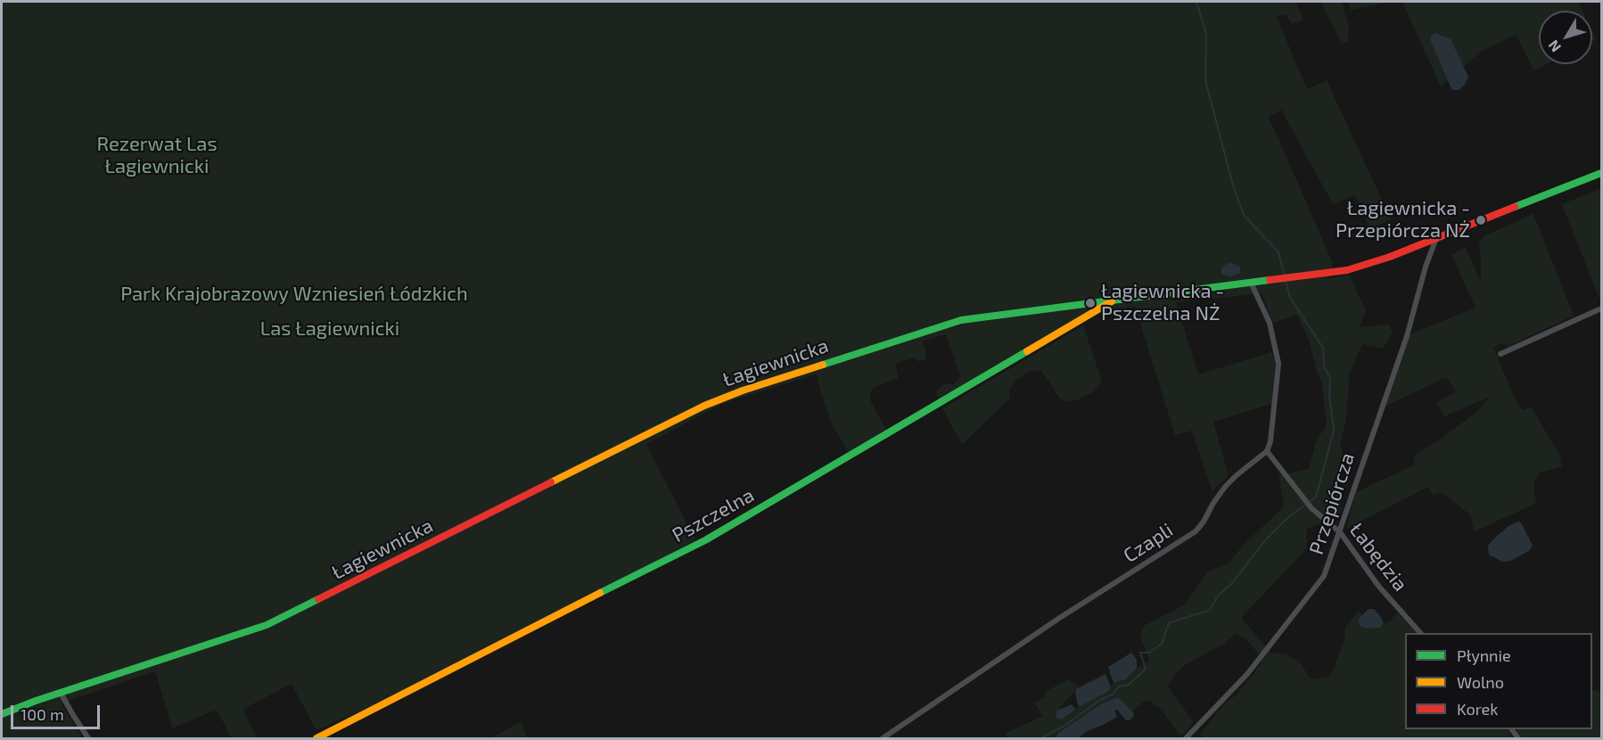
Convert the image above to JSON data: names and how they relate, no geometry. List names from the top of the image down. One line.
{"streets":{"street":["Łagiewnicka","Przepiórcza","Pszczelna","Czapli","Łabędzia"]},"crossings":[["Łagiewnicka","Przepiórcza"],["Łagiewnicka","Pszczelna"],["Przepiórcza","Łabędzia"],["Czapli","Łabędzia"]],"parks":["Rezerwat Las Łagiewnicki","Park Krajobrazowy Wzniesień Łódzkich","Las Łagiewnicki"],"places":["Łagiewnicka - Przepiórcza NŻ","Łagiewnicka - Pszczelna NŻ"],"legend":["Płynnie","Wolno","Korek"],"scale_bar":"100 m","north":"bottom left"}
